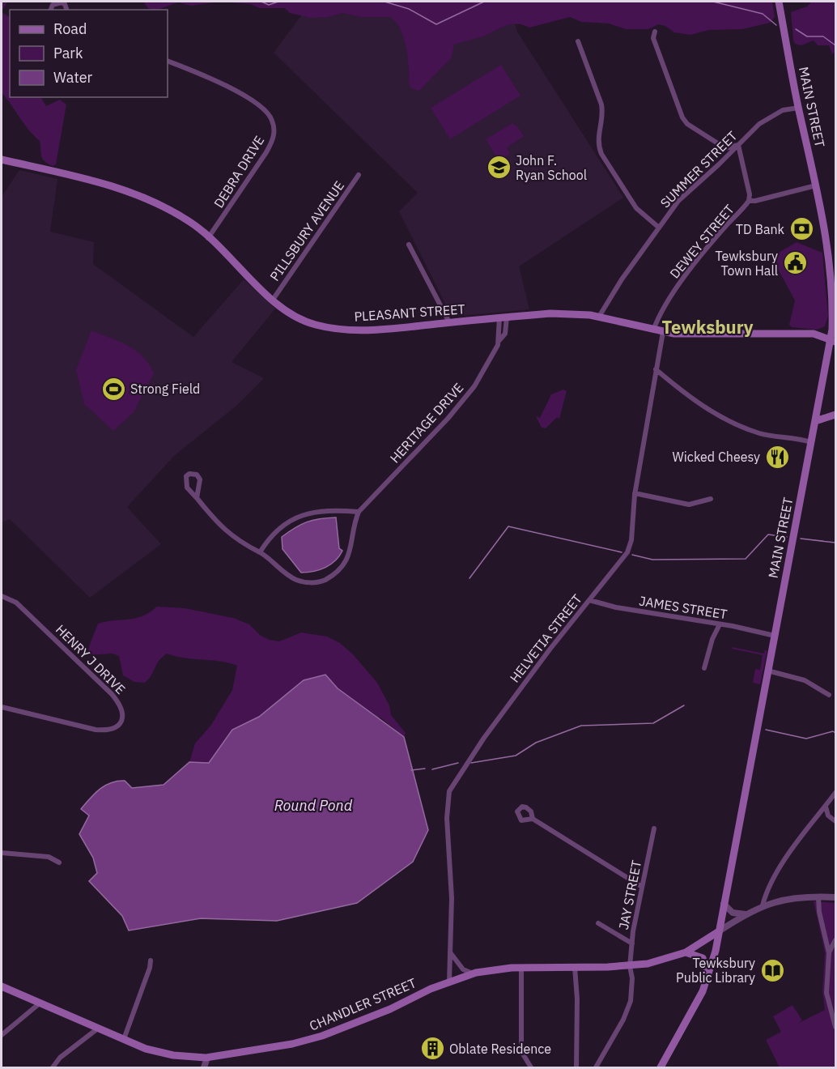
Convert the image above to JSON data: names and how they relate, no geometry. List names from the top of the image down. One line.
{"streets":{"main road":["MAIN STREET","PLEASANT STREET","CHANDLER STREET"],"street":["SUMMER STREET","DEBRA DRIVE","PILLSBURY AVENUE","DEWEY STREET","HERITAGE DRIVE","JAMES STREET","HELVETIA STREET","HENRY J DRIVE","JAY STREET"]},"crossings":[["MAIN STREET","SUMMER STREET"],["MAIN STREET","DEWEY STREET"],["MAIN STREET","PLEASANT STREET"],["MAIN STREET","JAMES STREET"],["MAIN STREET","CHANDLER STREET"],["SUMMER STREET","PLEASANT STREET"],["DEBRA DRIVE","PLEASANT STREET"],["PILLSBURY AVENUE","PLEASANT STREET"],["DEWEY STREET","PLEASANT STREET"],["PLEASANT STREET","HERITAGE DRIVE"],["PLEASANT STREET","HELVETIA STREET"],["JAMES STREET","HELVETIA STREET"],["HELVETIA STREET","CHANDLER STREET"],["JAY STREET","CHANDLER STREET"]],"districts":["Tewksbury"],"water":["Round Pond"],"places":{"school or university":["John F. Ryan School"],"bank":["TD Bank"],"public building":["Tewksbury Town Hall"],"sports":["Strong Field"],"restaurant":["Wicked Cheesy"],"library":["Tewksbury Public Library"],"building":["Oblate Residence"]},"legend":["Road","Park","Water"]}
